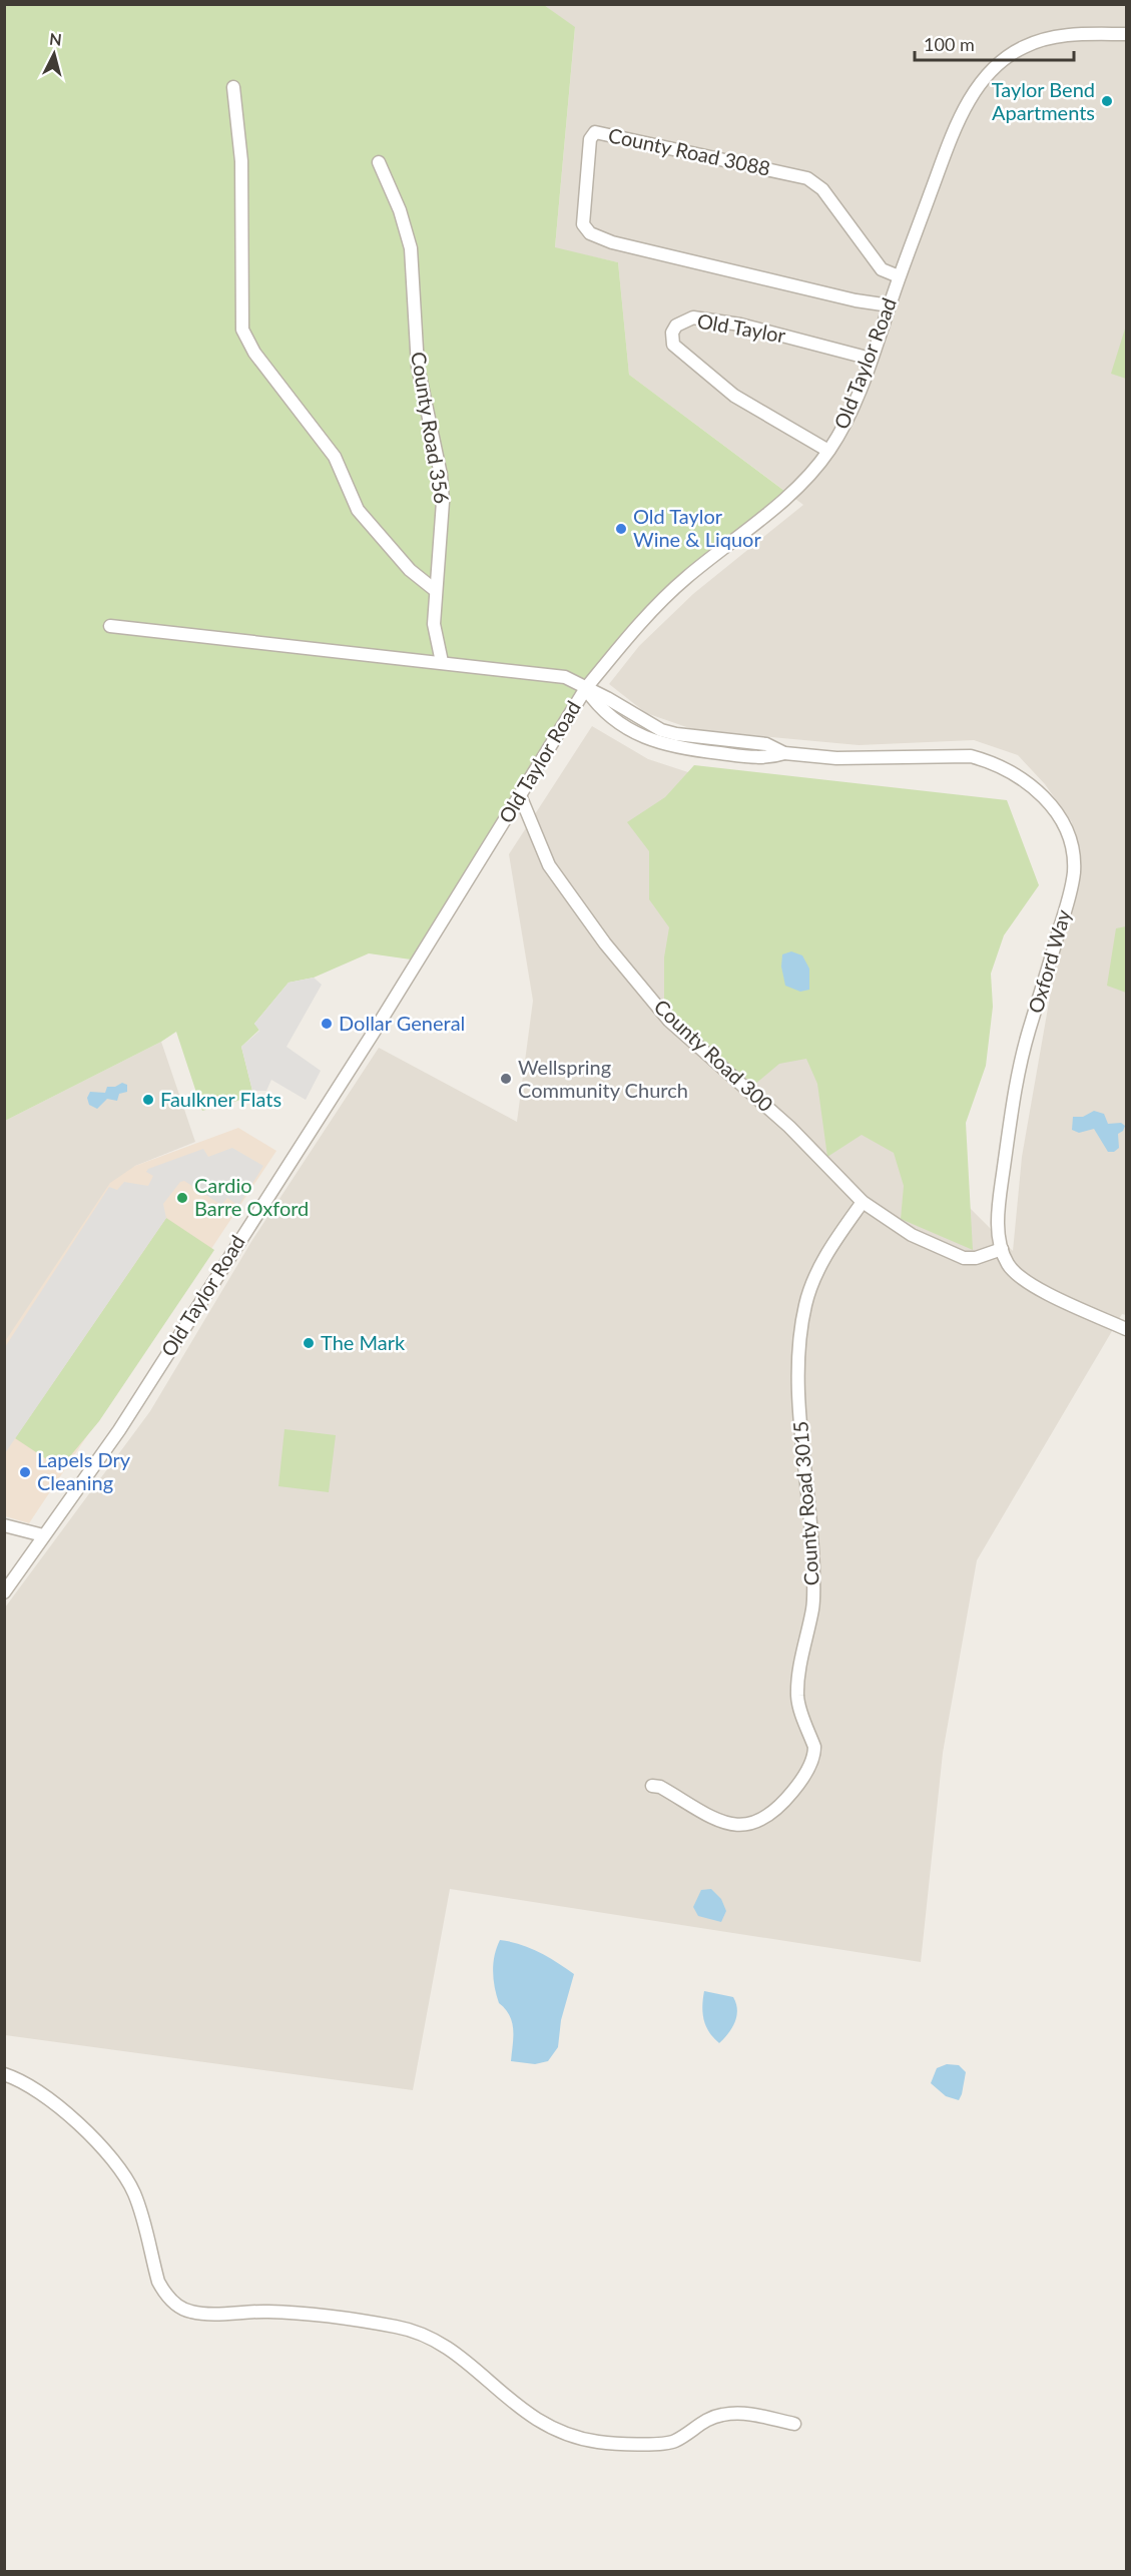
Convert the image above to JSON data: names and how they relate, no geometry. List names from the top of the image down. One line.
{"streets":{"street":["County Road 3088","Old Taylor","Old Taylor Road","County Road 356","Oxford Way","County Road 300","County Road 3015"]},"crossings":[["County Road 3088","Old Taylor Road"],["Old Taylor","Old Taylor Road"],["Old Taylor Road","Oxford Way"],["Old Taylor Road","County Road 300"],["Oxford Way","County Road 300"],["County Road 300","County Road 3015"]],"places":["Taylor Bend Apartments","Old Taylor Wine & Liquor","Dollar General","Wellspring Community Church","Faulkner Flats","Cardio Barre Oxford","The Mark","Lapels Dry Cleaning"],"scale_bar":"100 m","north":"top"}
